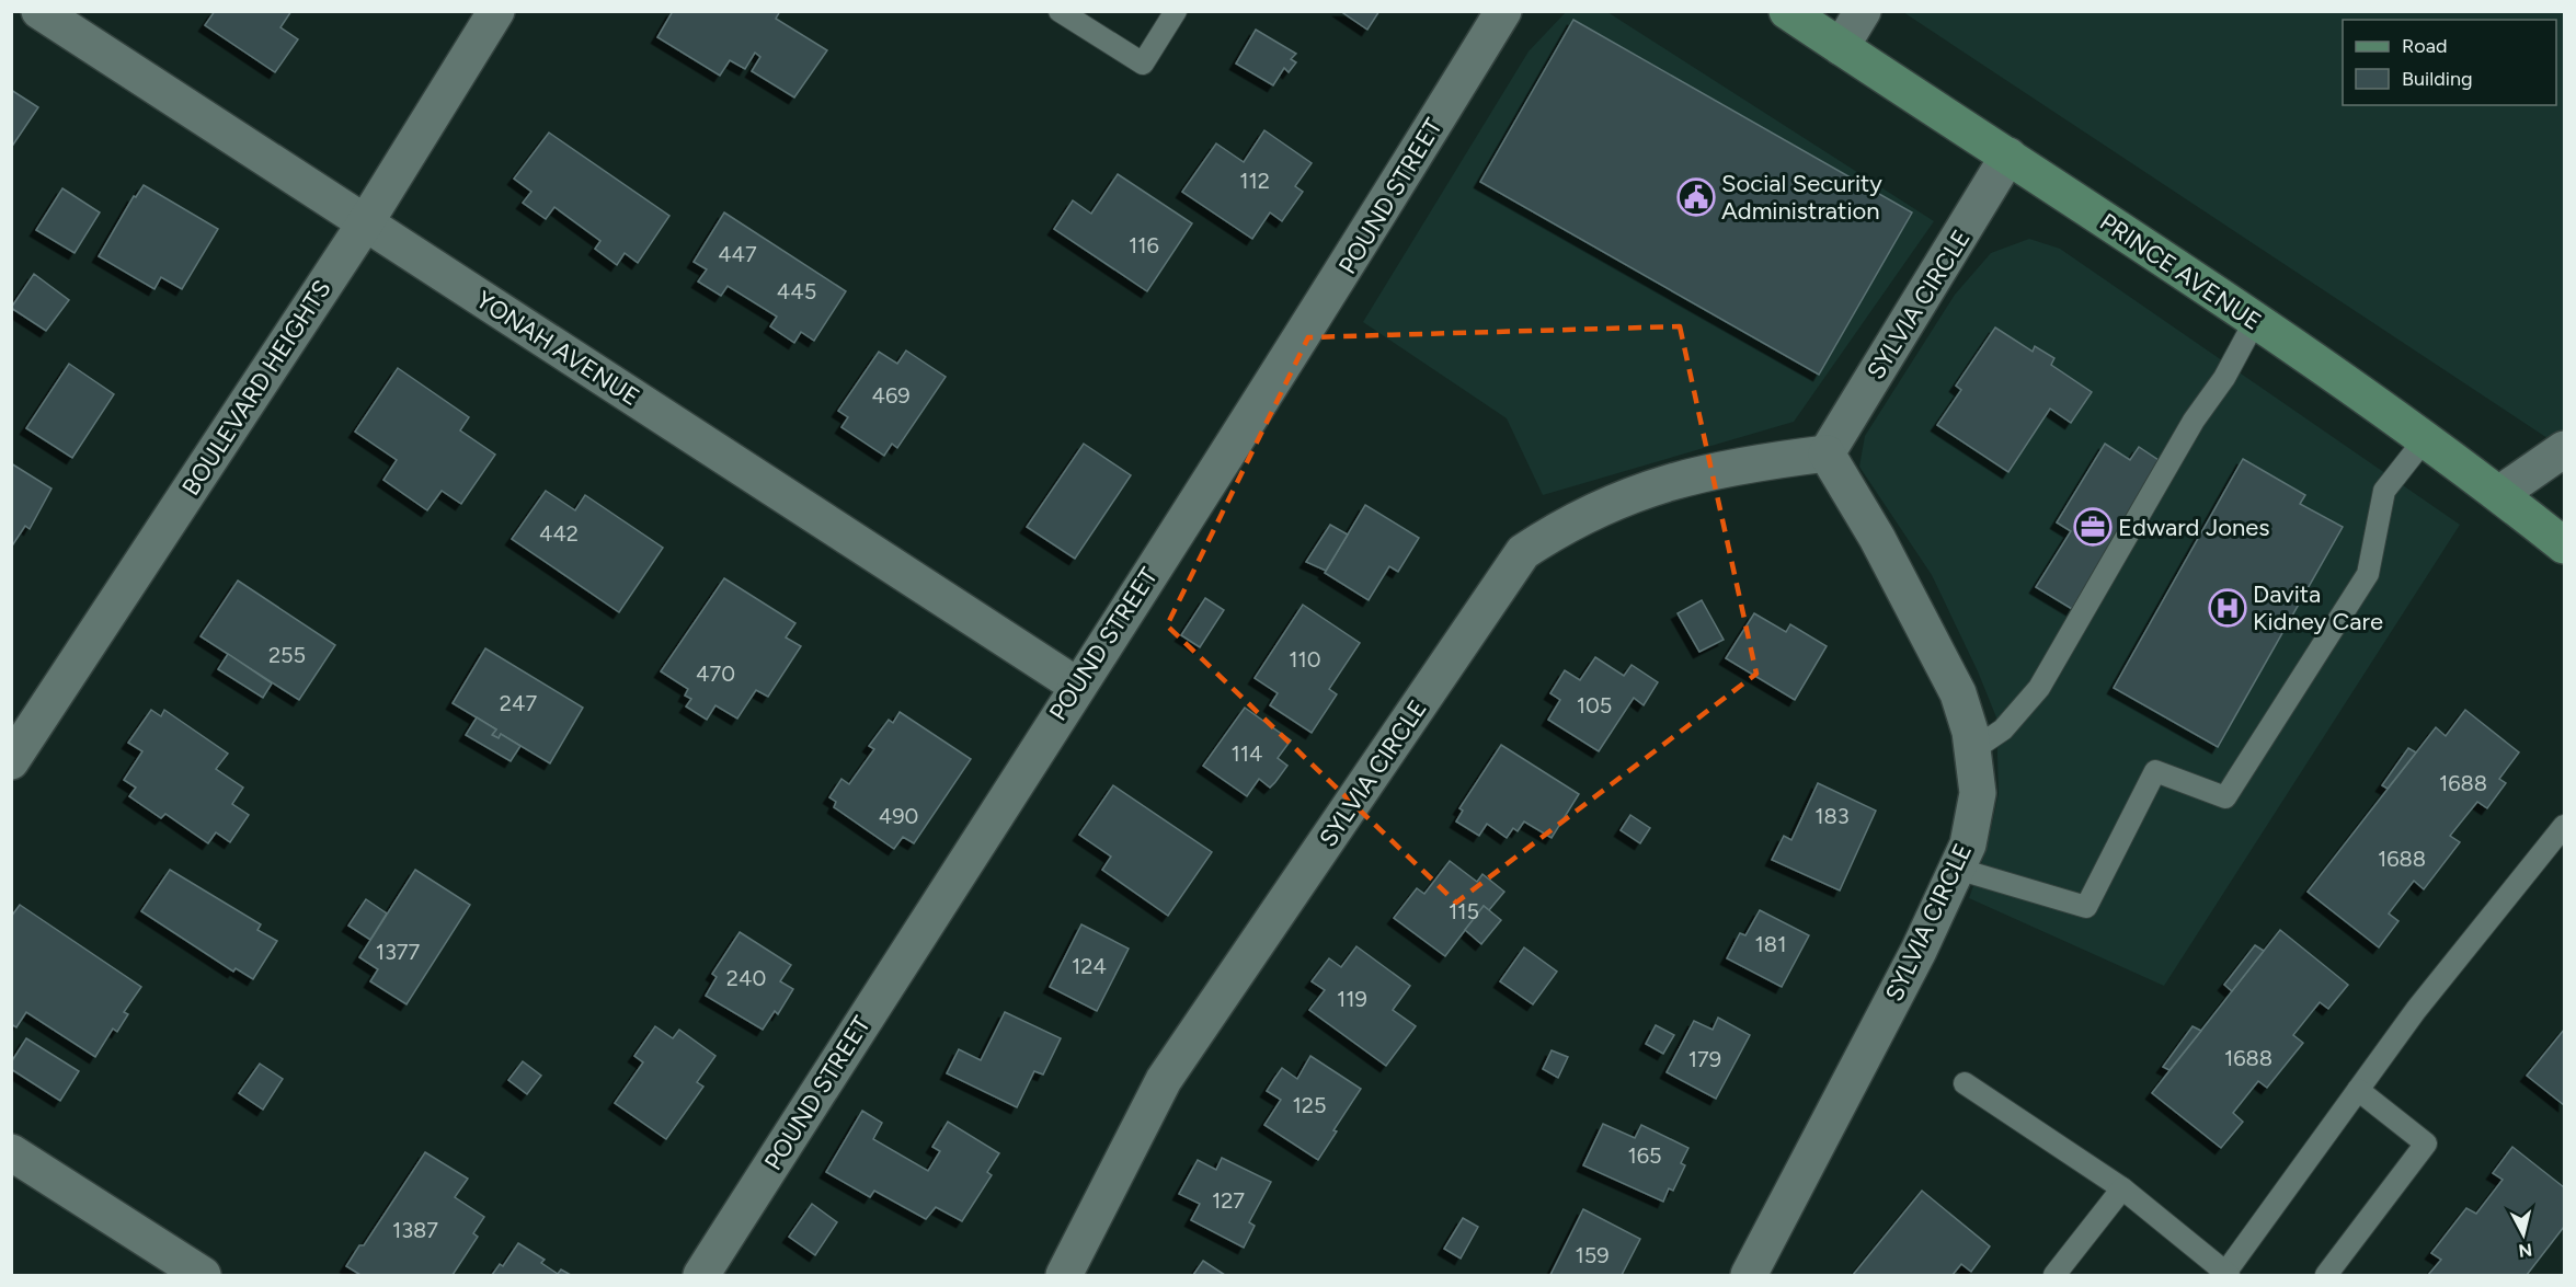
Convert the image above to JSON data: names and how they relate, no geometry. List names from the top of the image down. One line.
{"streets":{"main road":["PRINCE AVENUE"],"street":["POUND STREET","SYLVIA CIRCLE","YONAH AVENUE","BOULEVARD HEIGHTS"]},"crossings":[["POUND STREET","YONAH AVENUE"],["PRINCE AVENUE","SYLVIA CIRCLE"],["YONAH AVENUE","BOULEVARD HEIGHTS"]],"places":{"public building":["Social Security Administration"],"office":["Edward Jones"],"hospital":["Davita Kidney Care"]},"house_numbers":["112","116","447","445","469","442","255","110","470","247","105","114","1688","490","183","1688","115","181","1377","124","240","119","1688","179","125","165","127","1387","159"],"legend":["Road","Building"],"north":"bottom"}
